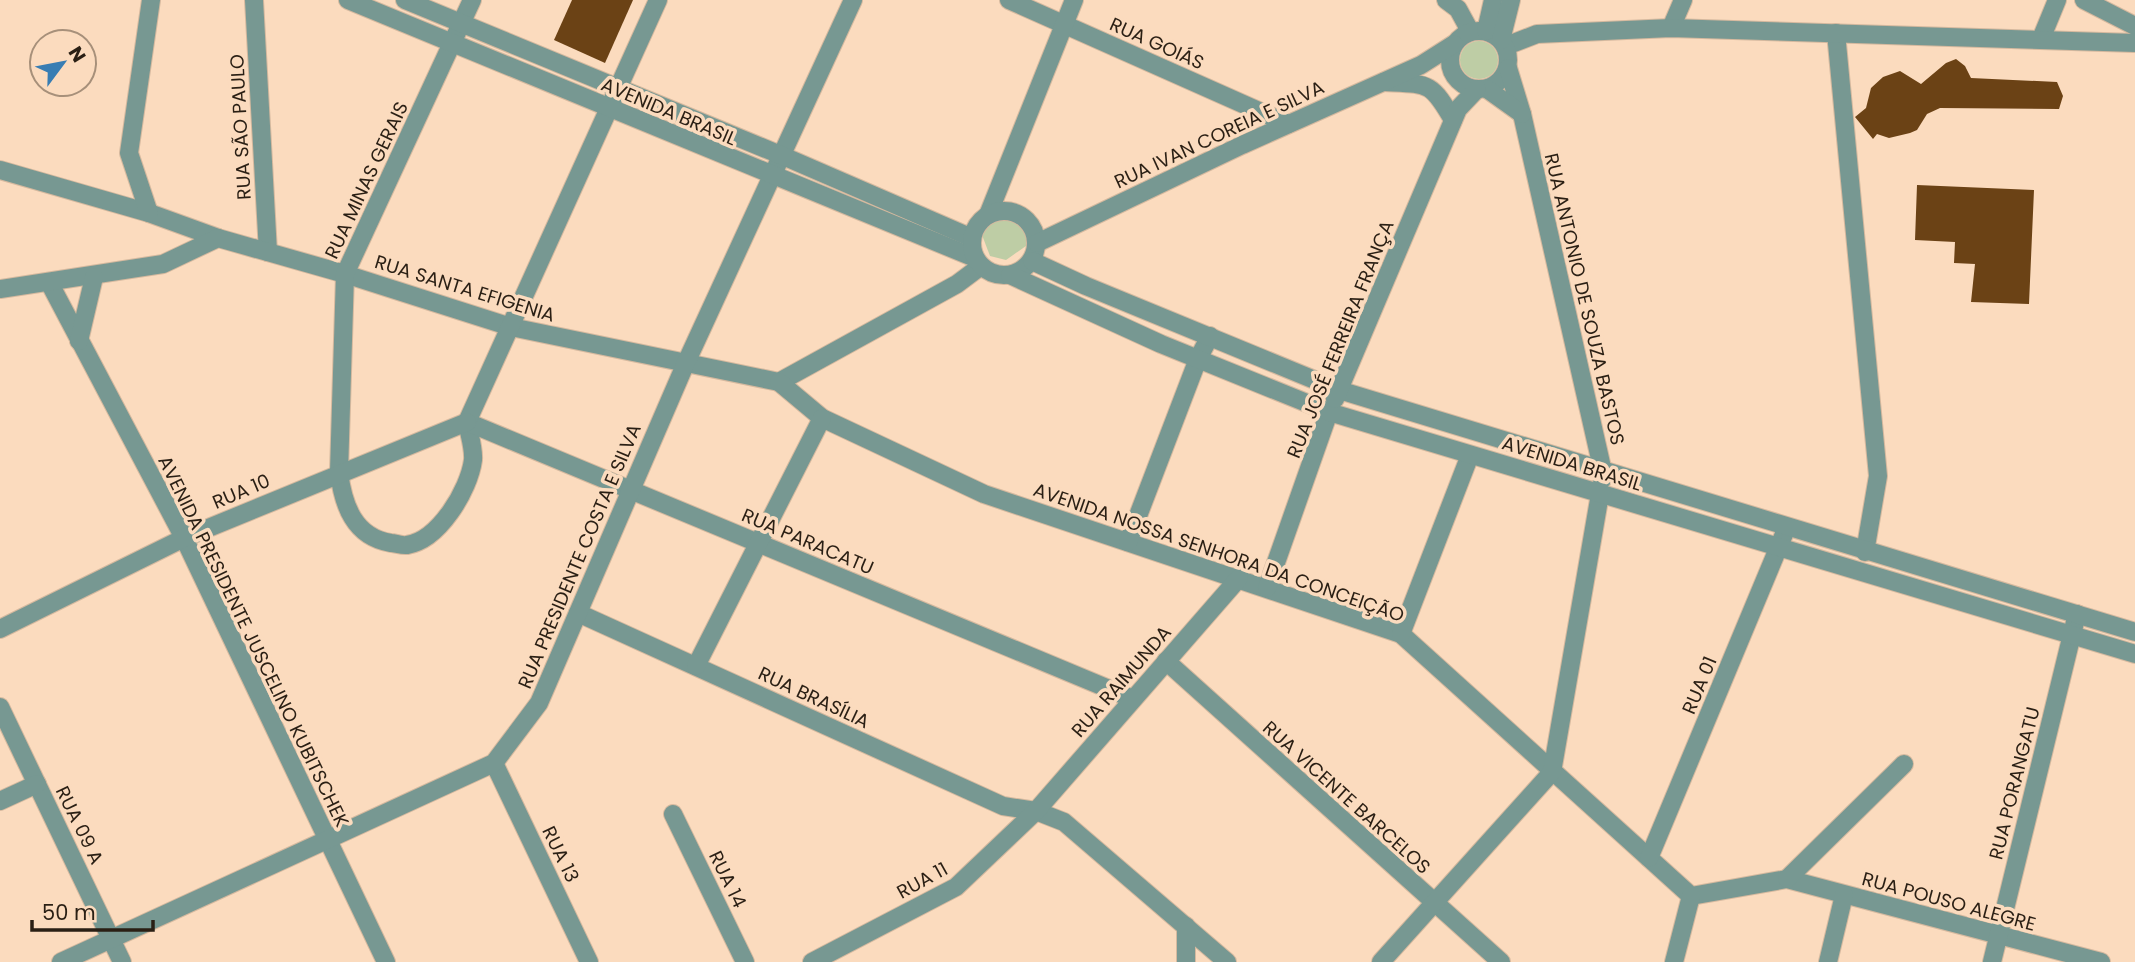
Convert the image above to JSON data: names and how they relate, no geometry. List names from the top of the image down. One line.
{"streets":{"street":["RUA GOIÁS","AVENIDA BRASIL","RUA SÃO PAULO","RUA IVAN COREIA E SILVA","RUA MINAS GERAIS","RUA SANTA EFIGENIA","RUA ANTONIO DE SOUZA BASTOS","RUA JOSÉ FERREIRA FRANÇA","RUA 10","RUA PARACATU","AVENIDA NOSSA SENHORA DA CONCEIÇÃO","RUA PRESIDENTE COSTA E SILVA","AVENIDA PRESIDENTE JUSCELINO KUBITSCHEK","RUA RAIMUNDA","RUA 01","RUA BRASÍLIA","RUA PORANGATU","RUA VICENTE BARCELOS","RUA 09 A","RUA 13","RUA 14","RUA 11","RUA POUSO ALEGRE"]},"crossings":[["RUA GOIÁS","RUA IVAN COREIA E SILVA"],["AVENIDA BRASIL","RUA IVAN COREIA E SILVA"],["AVENIDA BRASIL","RUA MINAS GERAIS"],["AVENIDA BRASIL","RUA ANTONIO DE SOUZA BASTOS"],["AVENIDA BRASIL","RUA JOSÉ FERREIRA FRANÇA"],["AVENIDA BRASIL","RUA PRESIDENTE COSTA E SILVA"],["AVENIDA BRASIL","RUA 01"],["AVENIDA BRASIL","RUA PORANGATU"],["RUA SÃO PAULO","RUA SANTA EFIGENIA"],["RUA IVAN COREIA E SILVA","RUA ANTONIO DE SOUZA BASTOS"],["RUA IVAN COREIA E SILVA","RUA JOSÉ FERREIRA FRANÇA"],["RUA MINAS GERAIS","RUA SANTA EFIGENIA"],["RUA MINAS GERAIS","RUA 10"],["RUA MINAS GERAIS","RUA PARACATU"],["RUA SANTA EFIGENIA","AVENIDA NOSSA SENHORA DA CONCEIÇÃO"],["RUA SANTA EFIGENIA","RUA PRESIDENTE COSTA E SILVA"],["RUA ANTONIO DE SOUZA BASTOS","RUA JOSÉ FERREIRA FRANÇA"],["RUA ANTONIO DE SOUZA BASTOS","AVENIDA NOSSA SENHORA DA CONCEIÇÃO"],["RUA JOSÉ FERREIRA FRANÇA","AVENIDA NOSSA SENHORA DA CONCEIÇÃO"],["RUA 10","RUA PARACATU"],["RUA 10","AVENIDA PRESIDENTE JUSCELINO KUBITSCHEK"],["RUA PARACATU","RUA PRESIDENTE COSTA E SILVA"],["RUA PARACATU","RUA RAIMUNDA"],["AVENIDA NOSSA SENHORA DA CONCEIÇÃO","RUA RAIMUNDA"],["AVENIDA NOSSA SENHORA DA CONCEIÇÃO","RUA 01"],["RUA PRESIDENTE COSTA E SILVA","AVENIDA PRESIDENTE JUSCELINO KUBITSCHEK"],["RUA PRESIDENTE COSTA E SILVA","RUA BRASÍLIA"],["RUA PRESIDENTE COSTA E SILVA","RUA 09 A"],["RUA PRESIDENTE COSTA E SILVA","RUA 13"],["RUA RAIMUNDA","RUA BRASÍLIA"],["RUA RAIMUNDA","RUA VICENTE BARCELOS"],["RUA RAIMUNDA","RUA 11"],["RUA BRASÍLIA","RUA 11"],["RUA PORANGATU","RUA POUSO ALEGRE"]],"scale_bar":"50 m","north":"top right"}
